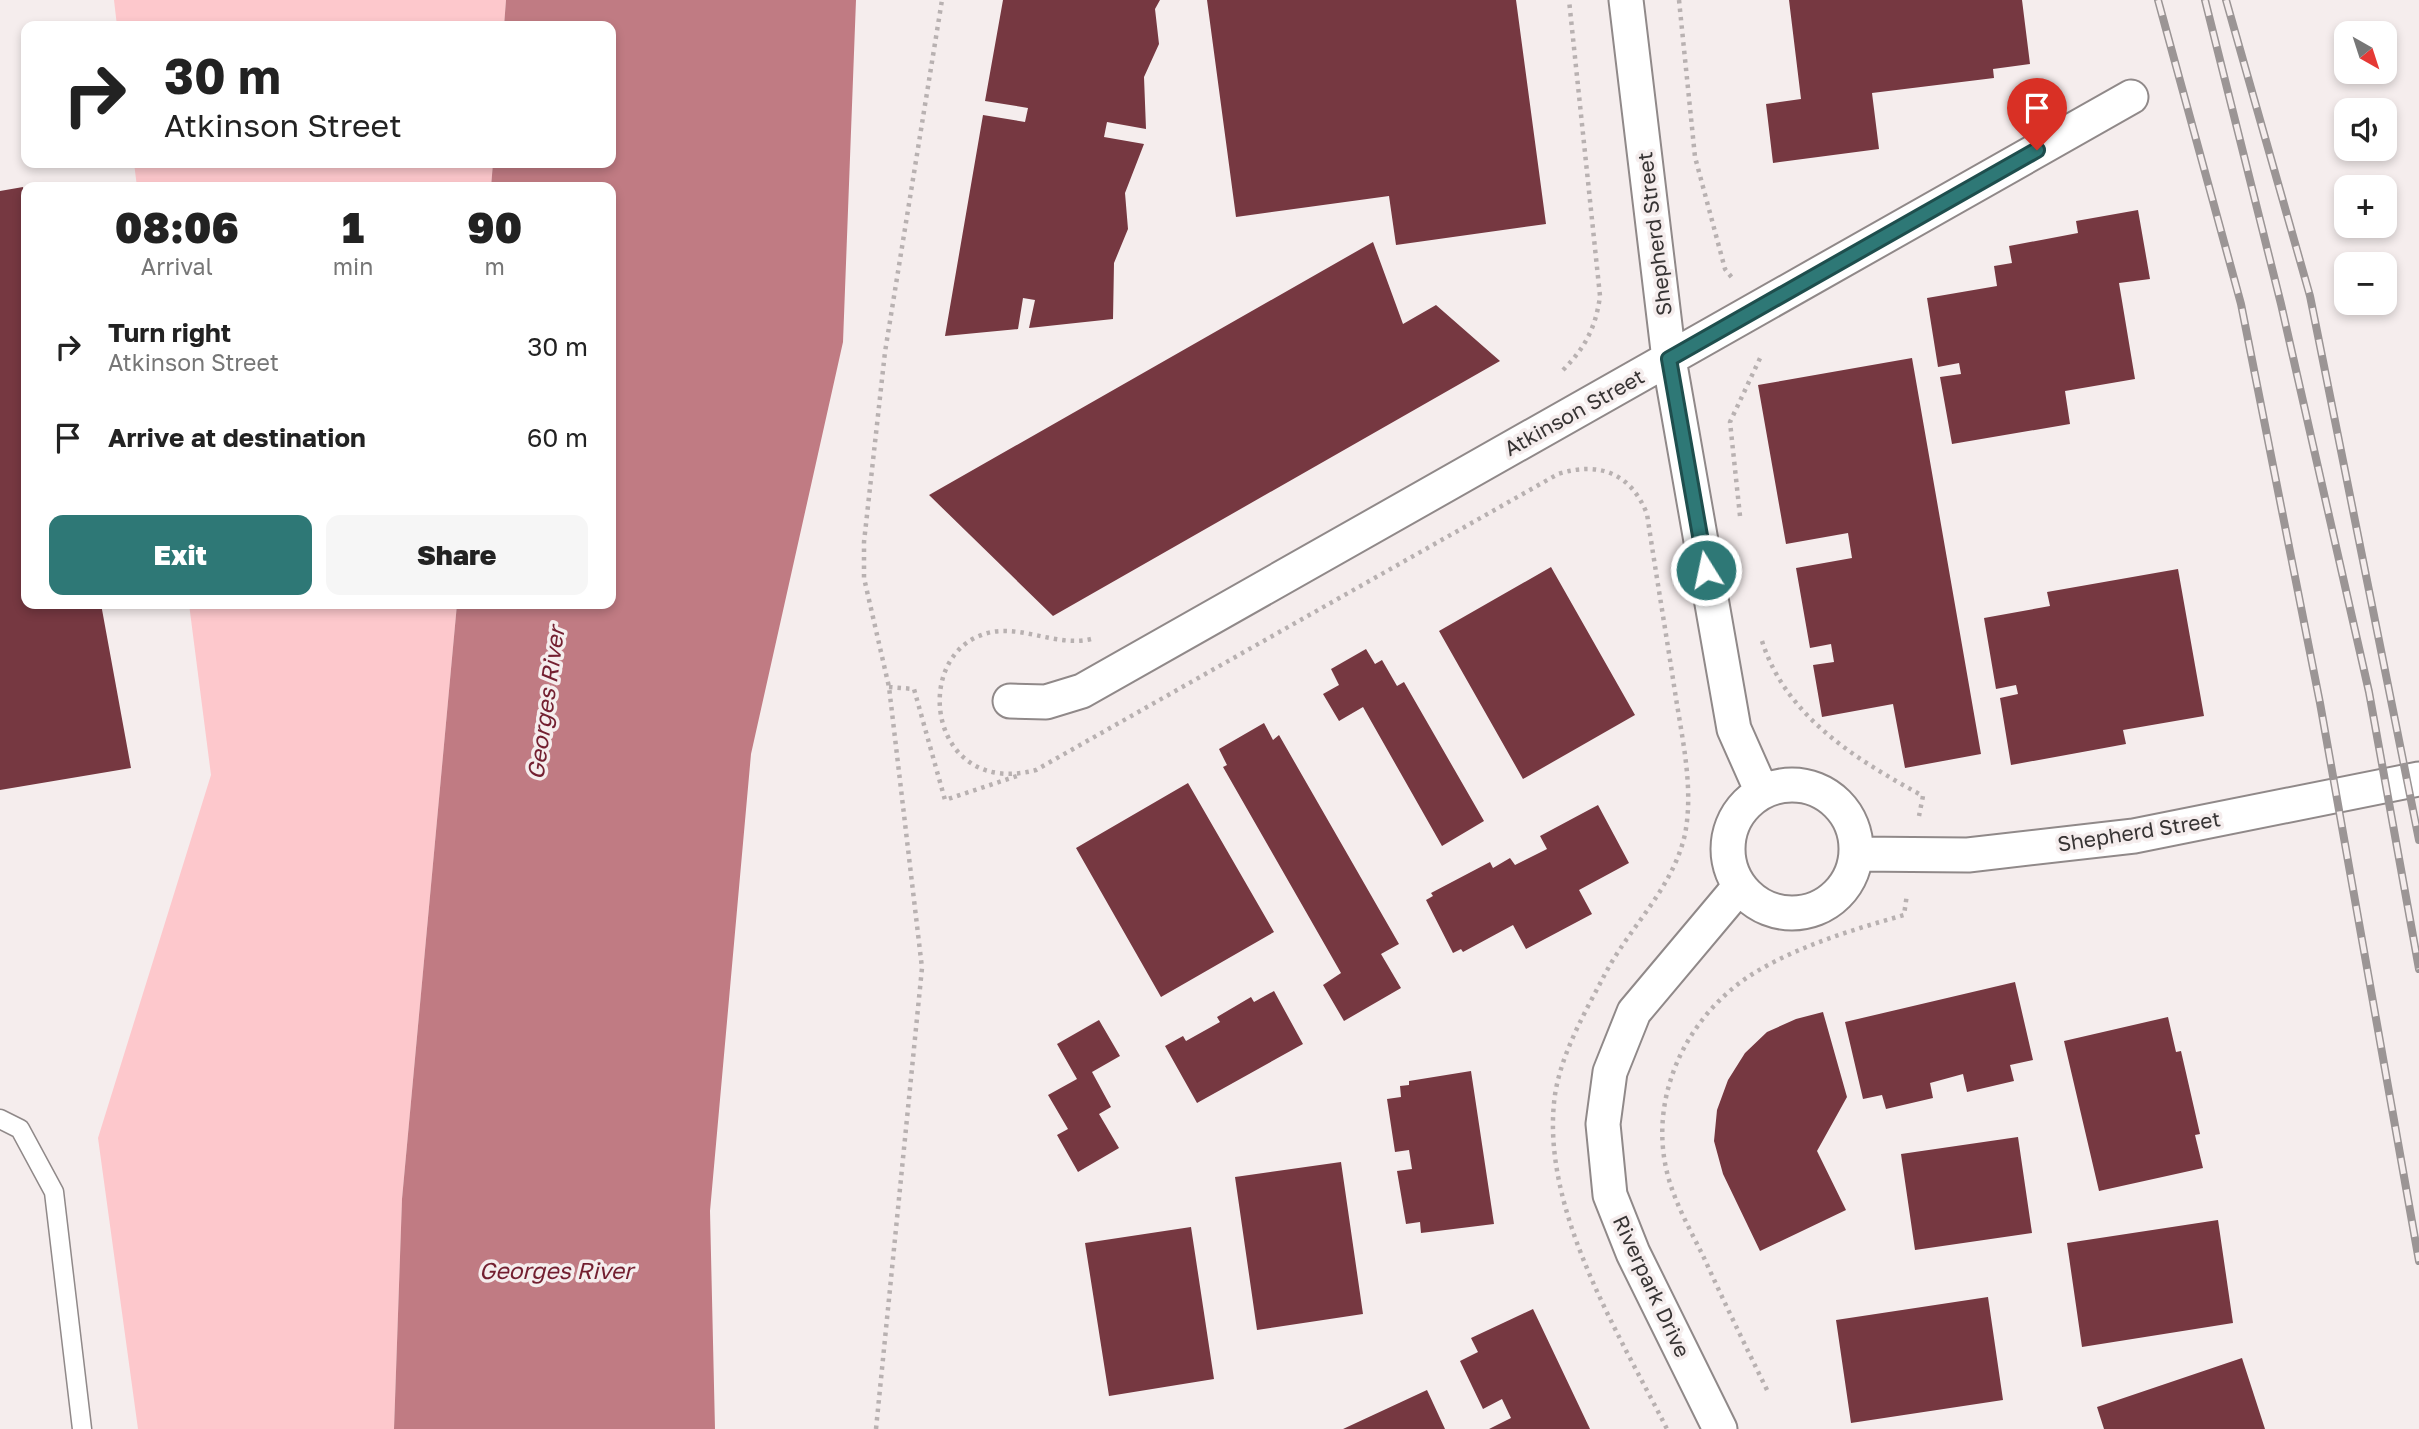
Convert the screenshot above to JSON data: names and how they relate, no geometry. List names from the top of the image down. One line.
{"streets":{"street":["Shepherd Street","Atkinson Street","Riverpark Drive"]},"crossings":[["Shepherd Street","Atkinson Street"],["Shepherd Street","Riverpark Drive"]],"water":["Georges River"],"north":"bottom right","page":{"map_buttons":["+","−"],"turn":["30 m","Atkinson Street"],"eta":["08:06","Arrival","1","min","90","m"],"list":[{"name":"Turn right","note":"Atkinson Street","value":"30 m"},{"name":"Arrive at destination","value":"60 m"}],"buttons":["Exit","Share"]}}
